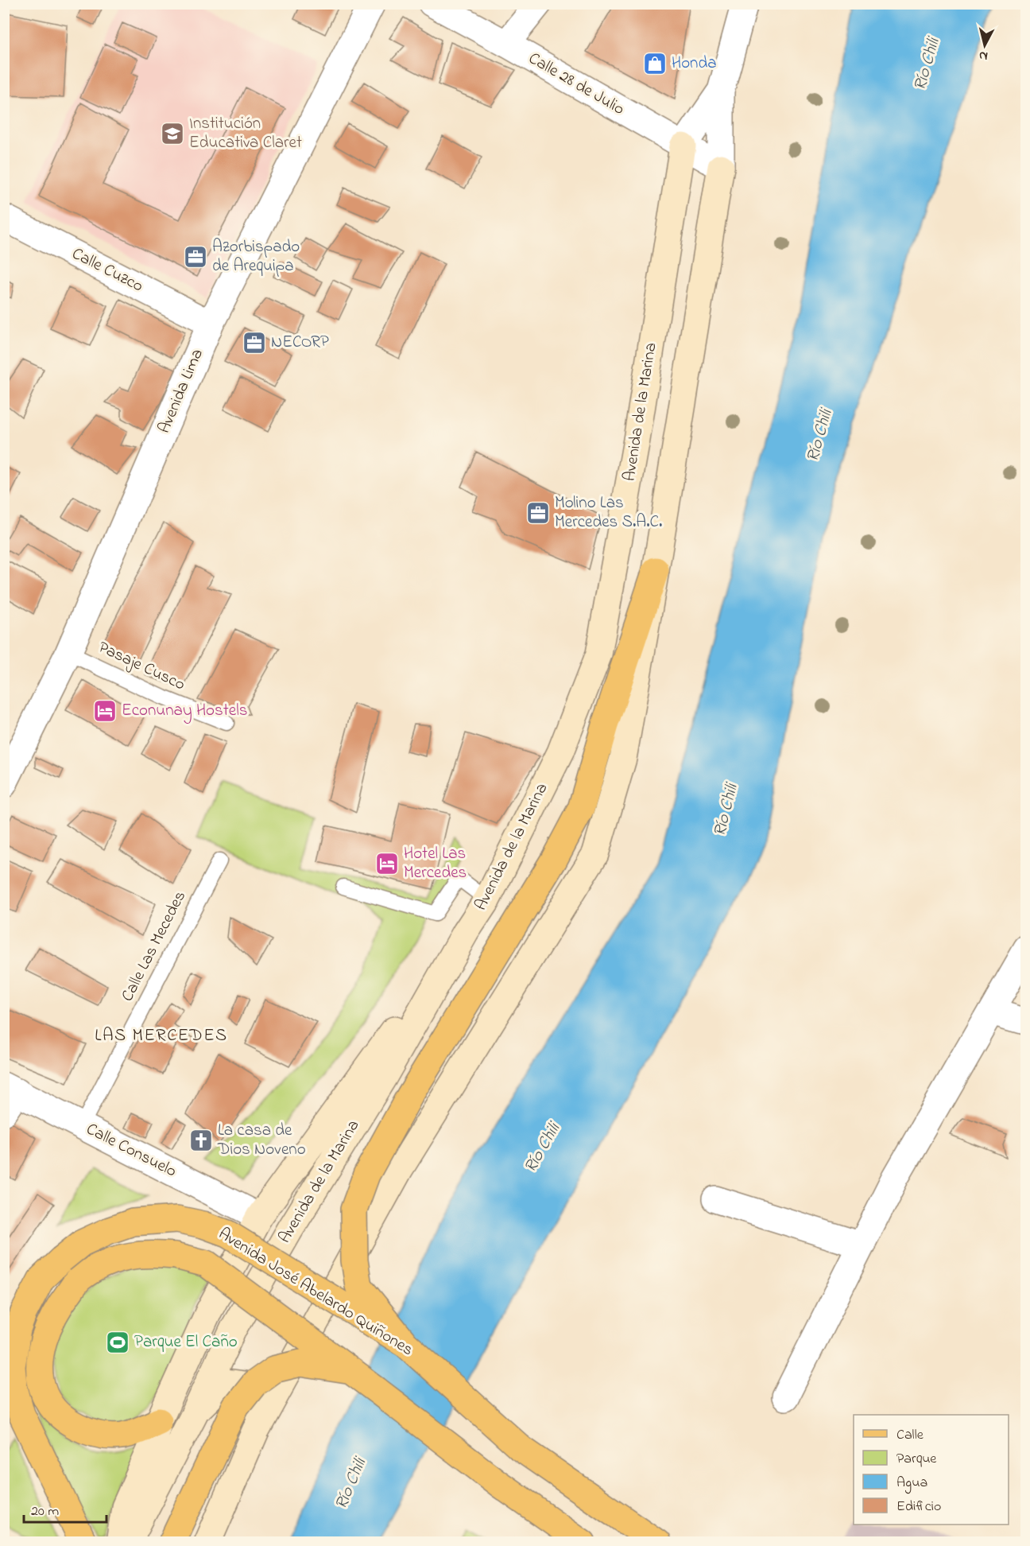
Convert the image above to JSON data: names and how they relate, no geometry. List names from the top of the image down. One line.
{"streets":{"main road":["Avenida de la Marina","Avenida José Abelardo Quiñones"],"street":["Calle 28 de Julio","Calle Cuzco","Avenida Lima","Calle Consuelo"],"lane":["Pasaje Cusco","Calle Las Mecedes"]},"crossings":[["Calle 28 de Julio","Avenida de la Marina"],["Calle Cuzco","Avenida Lima"],["Avenida Lima","Pasaje Cusco"],["Calle Las Mecedes","Calle Consuelo"]],"districts":["LAS MERCEDES"],"water":["Río Chili"],"places":{"shop":["Honda"],"school or university":["Institución Educativa Claret"],"office":["Azorbispado de Arequipa","NECORP","Molino Las Mercedes S.A.C."],"hotel":["Econunay Hostels","Hotel Las Mercedes"],"church":["La casa de Dios Noveno"],"sports":["Parque El Caño"]},"legend":["Calle","Parque","Agua","Edificio"],"scale_bar":"20 m","north":"bottom"}
